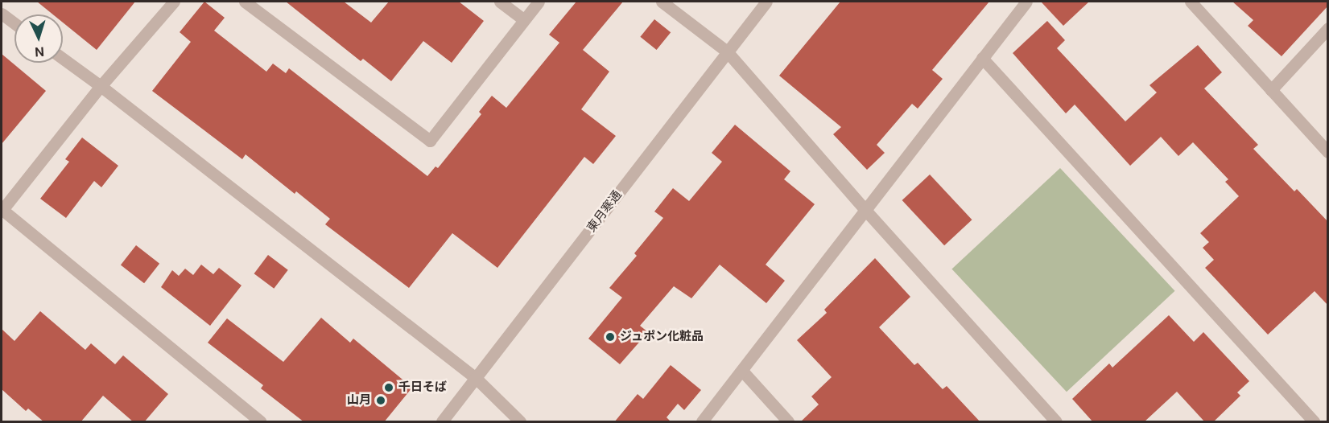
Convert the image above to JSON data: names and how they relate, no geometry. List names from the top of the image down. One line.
{"streets":{"street":["東月寒通"]},"places":["ジュポン化粧品","千日そば","山月"],"north":"bottom"}
